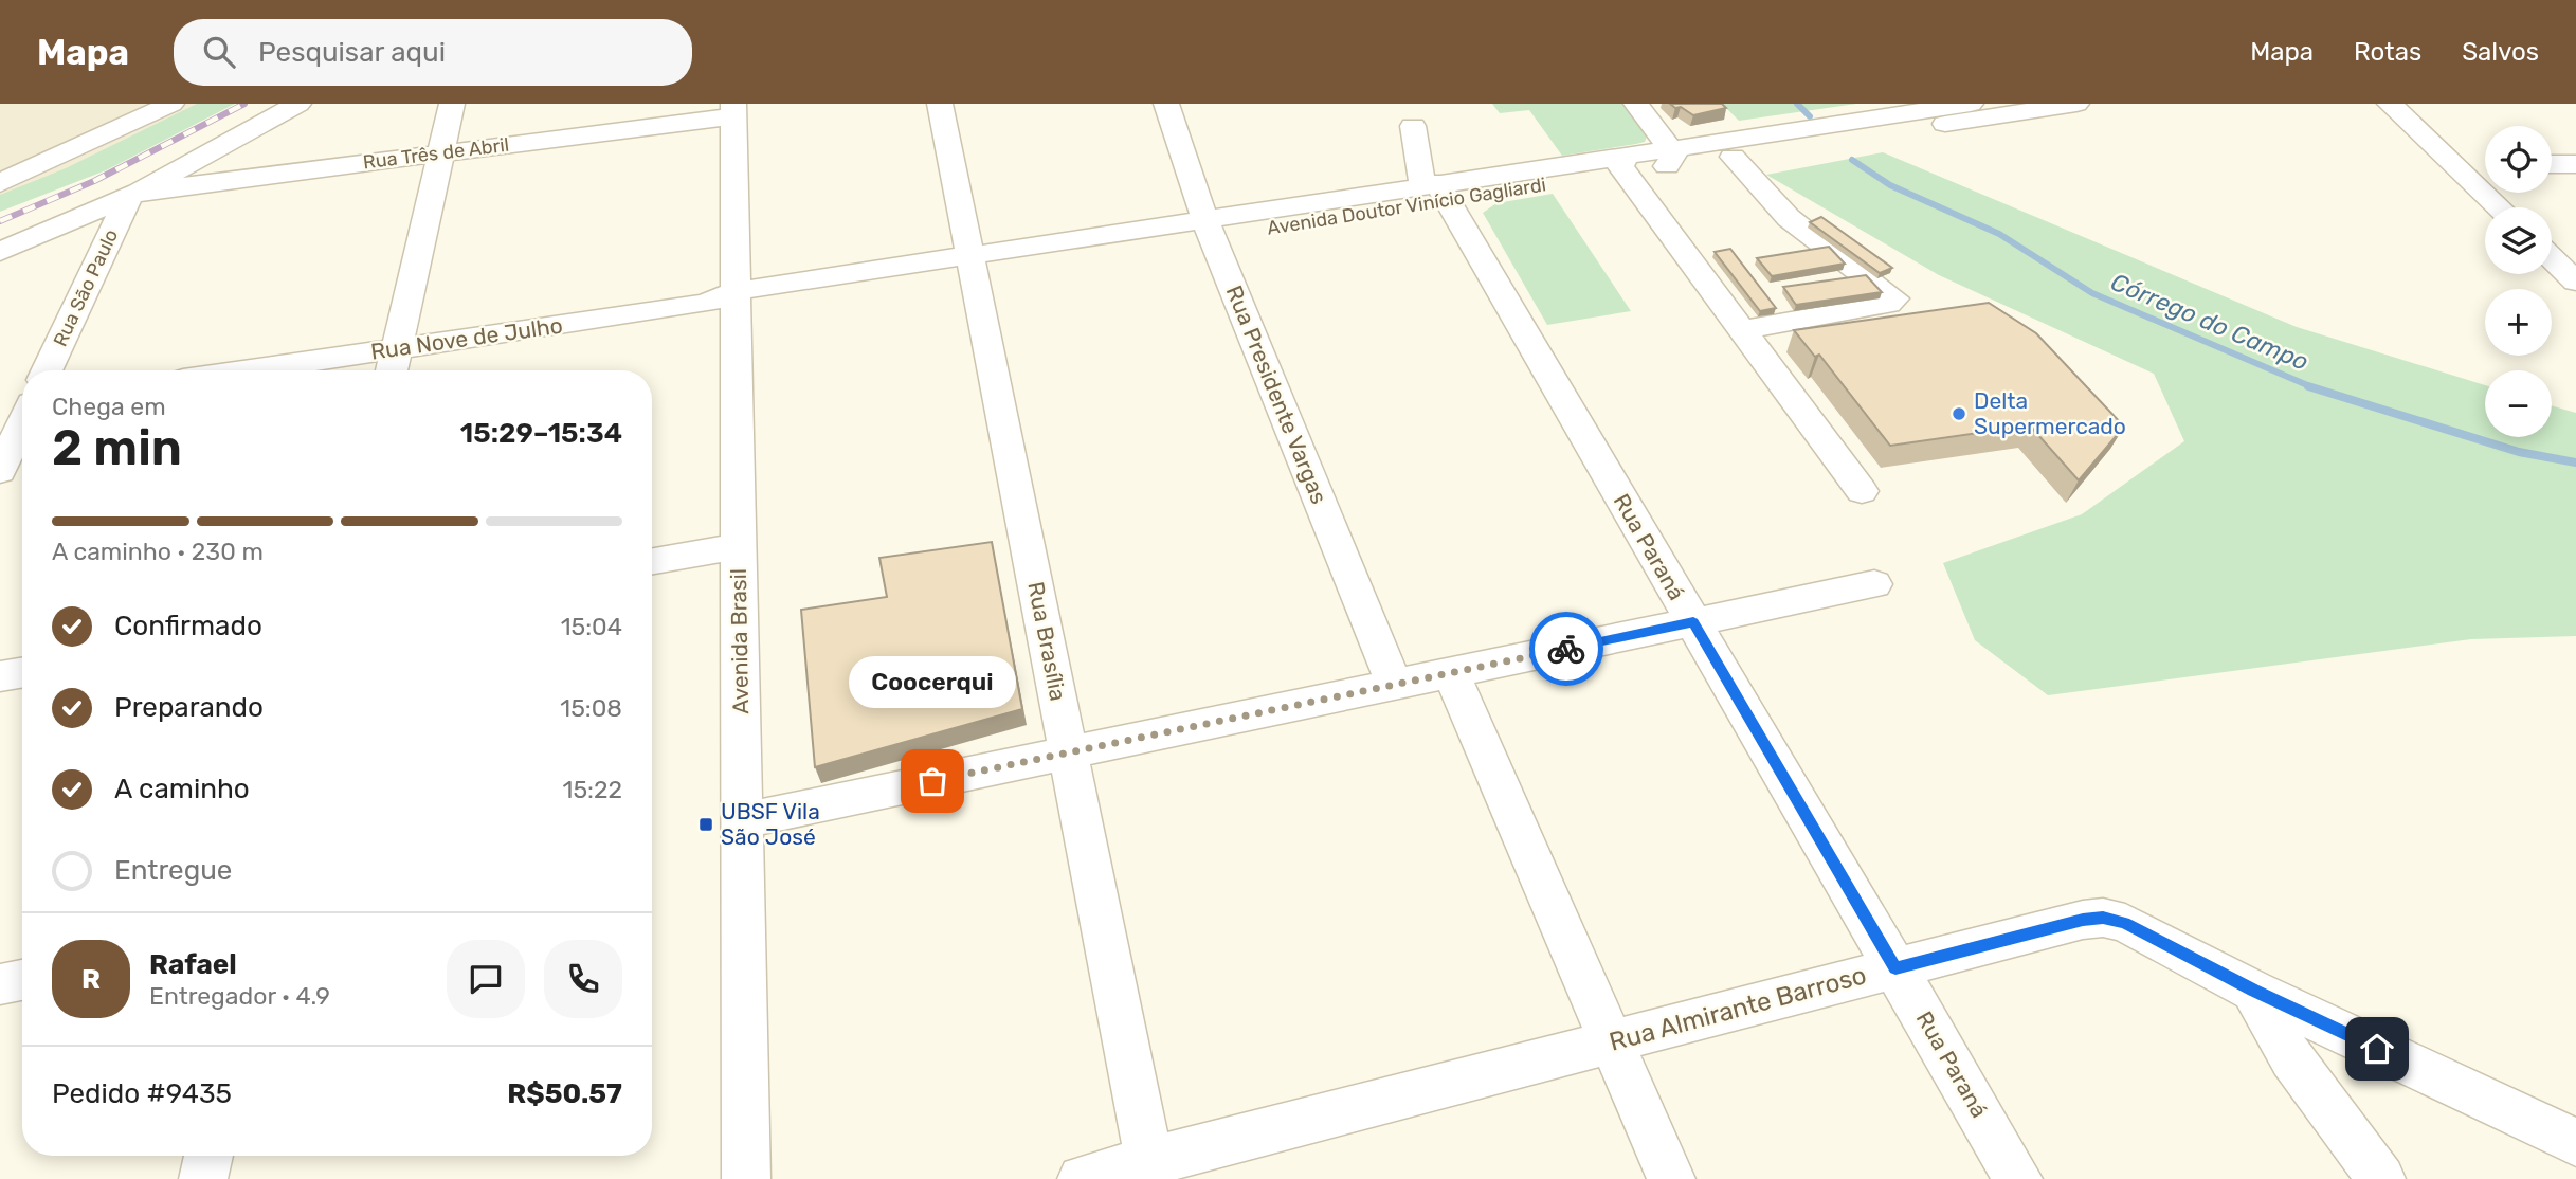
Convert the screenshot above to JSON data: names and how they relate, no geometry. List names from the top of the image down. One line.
{"streets":{"street":["Rua Três de Abril","Avenida Doutor Vinício Gagliardi","Rua São Paulo","Rua Nove de Julho","Rua Presidente Vargas","Rua Paraná","Avenida Brasil","Rua Brasília","Rua Almirante Barroso"]},"crossings":[["Rua Três de Abril","Rua São Paulo"],["Rua Três de Abril","Avenida Brasil"],["Avenida Doutor Vinício Gagliardi","Rua Nove de Julho"],["Avenida Doutor Vinício Gagliardi","Rua Presidente Vargas"],["Avenida Doutor Vinício Gagliardi","Rua Paraná"],["Avenida Doutor Vinício Gagliardi","Avenida Brasil"],["Avenida Doutor Vinício Gagliardi","Rua Brasília"],["Rua Nove de Julho","Avenida Brasil"],["Rua Paraná","Rua Almirante Barroso"],["Rua Brasília","Rua Almirante Barroso"]],"water":["Córrego do Campo"],"places":{"other":["Delta Supermercado","Coocerqui"],"transit":["UBSF Vila São José"]},"page":{"header":"Mapa","search":"Pesquisar aqui","nav":["Mapa","Rotas","Salvos"],"map_buttons":["+","−"],"heading":["2 min","Chega em","15:29–15:34"],"panel":["Rafael","Entregador · 4.9","Pedido #9435","R$50.57"],"bar":"A caminho · 230 m","list":[["Confirmado","15:04"],["Preparando","15:08"],["A caminho","15:22"],"Entregue"],"bubble":"Coocerqui","round":"R"}}
